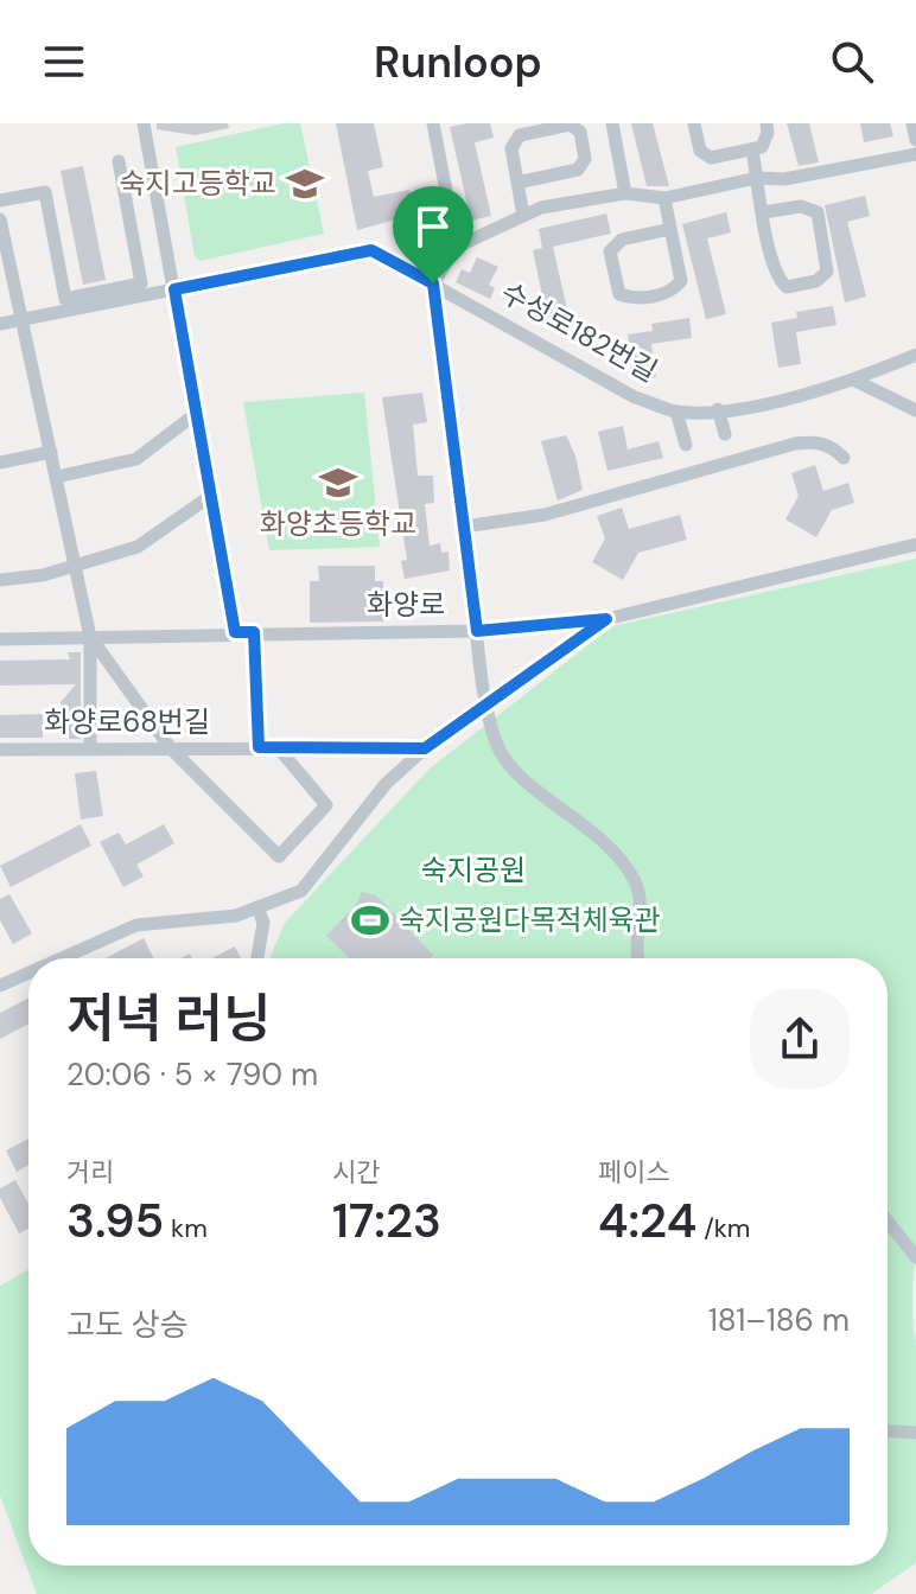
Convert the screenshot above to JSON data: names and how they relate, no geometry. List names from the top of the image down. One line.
{"streets":{"street":["수성로182번길","화양로","화양로68번길"]},"parks":["숙지공원"],"places":{"school or university":["숙지고등학교","화양초등학교"],"sports":["숙지공원다목적체육관"]},"page":{"header":"Runloop","heading":["저녁 러닝","20:06 · 5 × 790 m"],"stats":[["거리","3.95 km"],["시간","17:23"],["페이스","4:24 /km"]],"chart":["고도 상승","181–186 m"]}}
